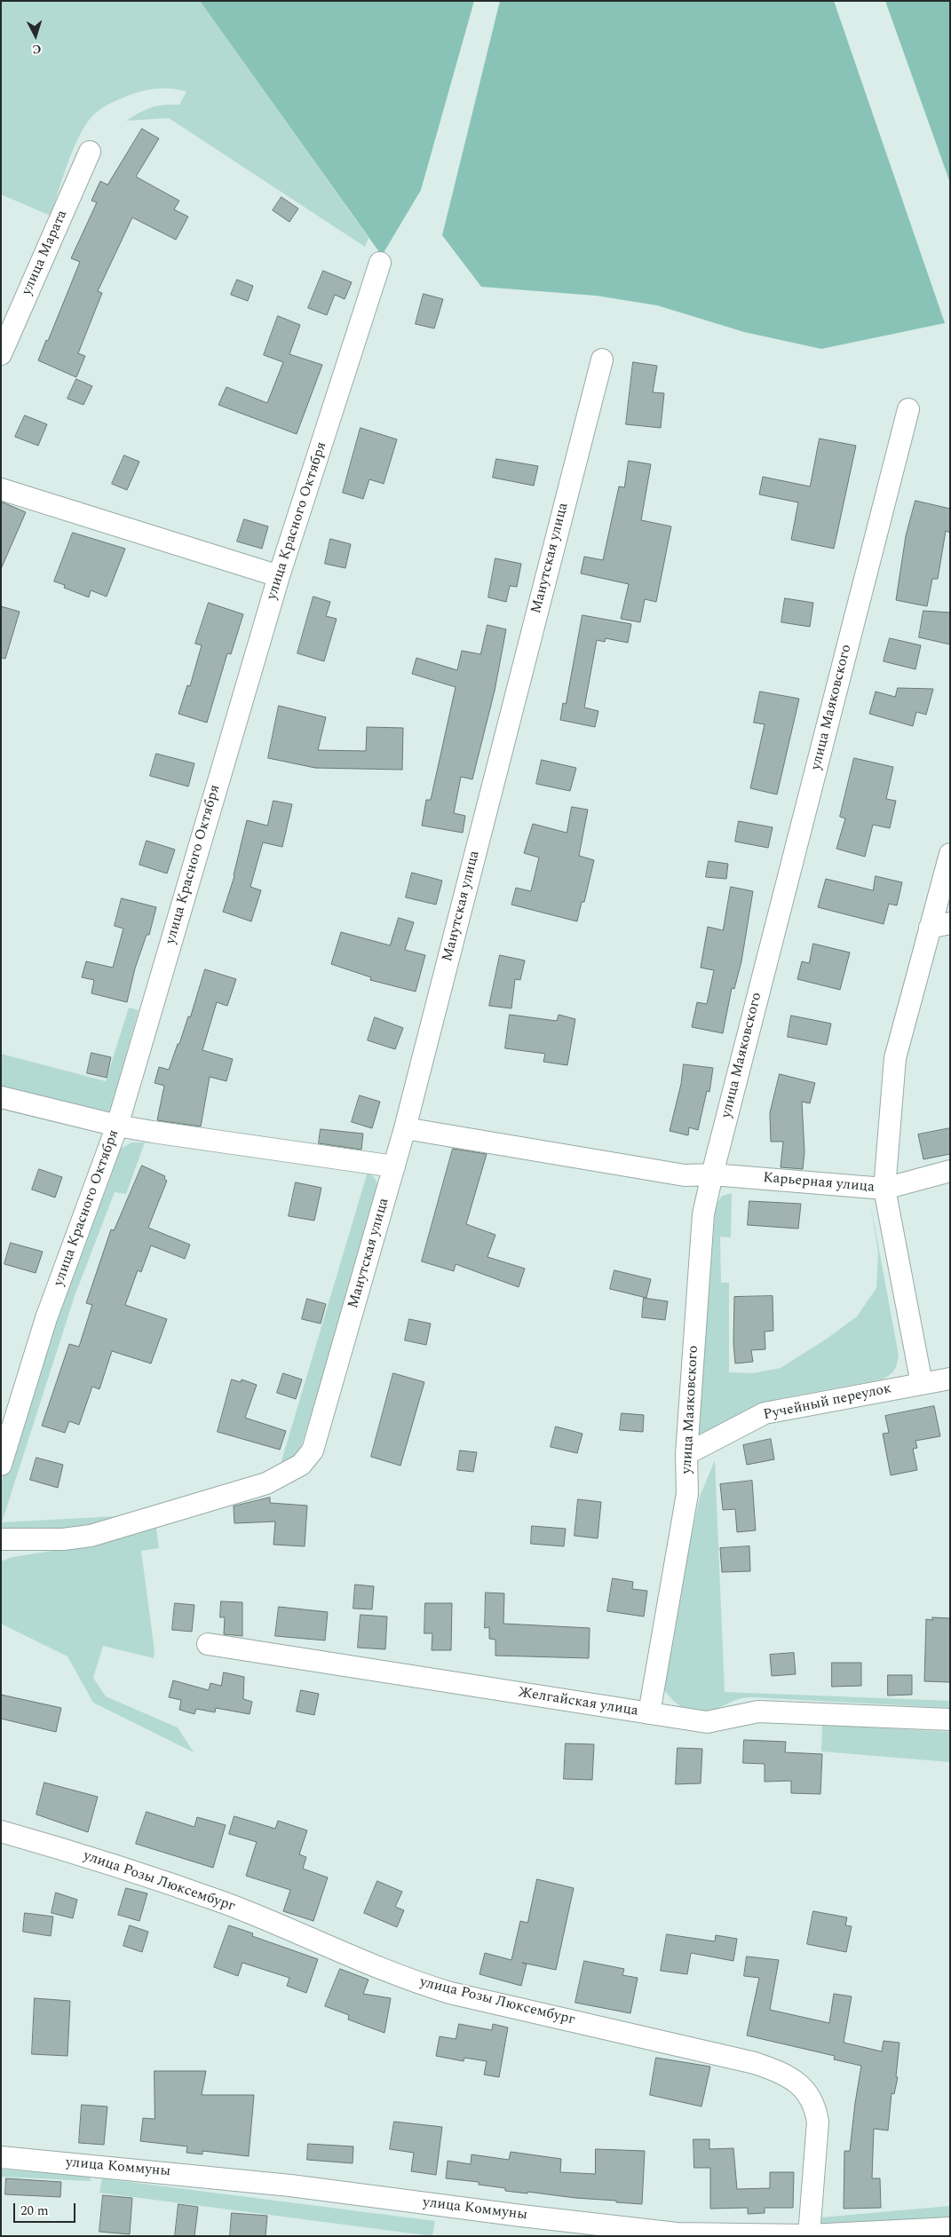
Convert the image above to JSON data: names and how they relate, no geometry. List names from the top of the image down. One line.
{"streets":{"street":["улица Марата","улица Красного Октября","Манутская улица","улица Маяковского","Карьерная улица","Ручейный переулок","Желгайская улица","улица Розы Люксембург","улица Коммуны"]},"crossings":[["Манутская улица","Карьерная улица"],["улица Маяковского","Карьерная улица"],["улица Маяковского","Ручейный переулок"],["улица Маяковского","Желгайская улица"],["улица Розы Люксембург","улица Коммуны"]],"scale_bar":"20 m","north":"bottom"}
